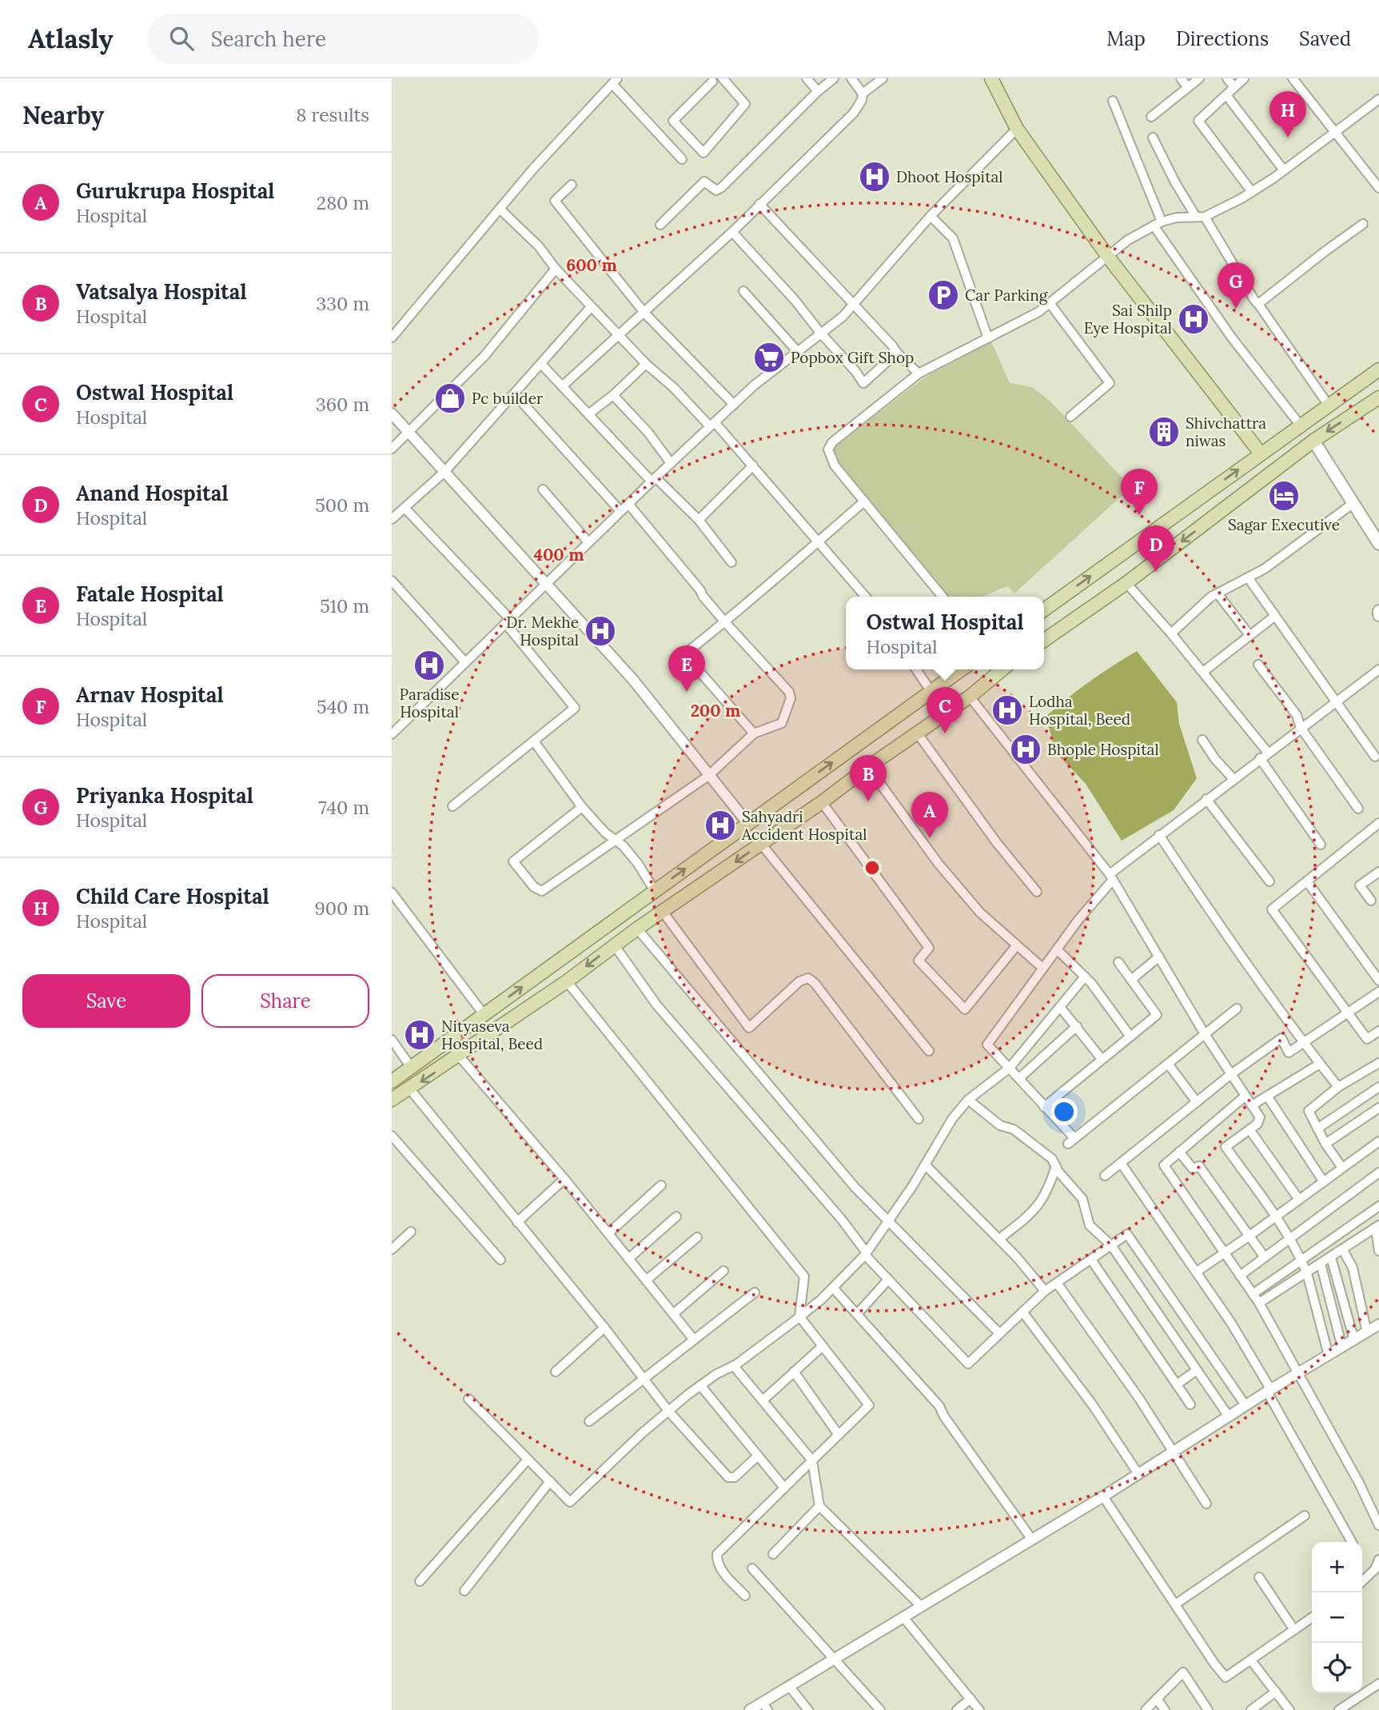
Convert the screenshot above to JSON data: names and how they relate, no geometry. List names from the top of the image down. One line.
{"places":{"hospital":["Dhoot Hospital","Sai Shilp Eye Hospital","Dr. Mekhe Hospital","Paradise Hospital","Lodha Hospital, Beed","Bhople Hospital","Sahyadri Accident Hospital","Nityaseva Hospital, Beed"],"parking":["Car Parking"],"supermarket":["Popbox Gift Shop"],"shop":["Pc builder"],"building":["Shivchattra niwas"],"hotel":["Sagar Executive"]},"page":{"header":"Atlasly","search":"Search here","nav":["Map","Directions","Saved"],"heading":["Nearby","8 results"],"pins":["H","G","F","D","E","C","B","A"],"list":[{"mark":"A","name":"Gurukrupa Hospital","note":"Hospital","value":"280 m"},{"mark":"B","name":"Vatsalya Hospital","note":"Hospital","value":"330 m"},{"mark":"C","name":"Ostwal Hospital","note":"Hospital","value":"360 m"},{"mark":"D","name":"Anand Hospital","note":"Hospital","value":"500 m"},{"mark":"E","name":"Fatale Hospital","note":"Hospital","value":"510 m"},{"mark":"F","name":"Arnav Hospital","note":"Hospital","value":"540 m"},{"mark":"G","name":"Priyanka Hospital","note":"Hospital","value":"740 m"},{"mark":"H","name":"Child Care Hospital","note":"Hospital","value":"900 m"}],"popup":["Ostwal Hospital","Hospital"],"buttons":["Save","Share"],"map_buttons":["+","−"]},"rings":["600 m","400 m","200 m"]}
